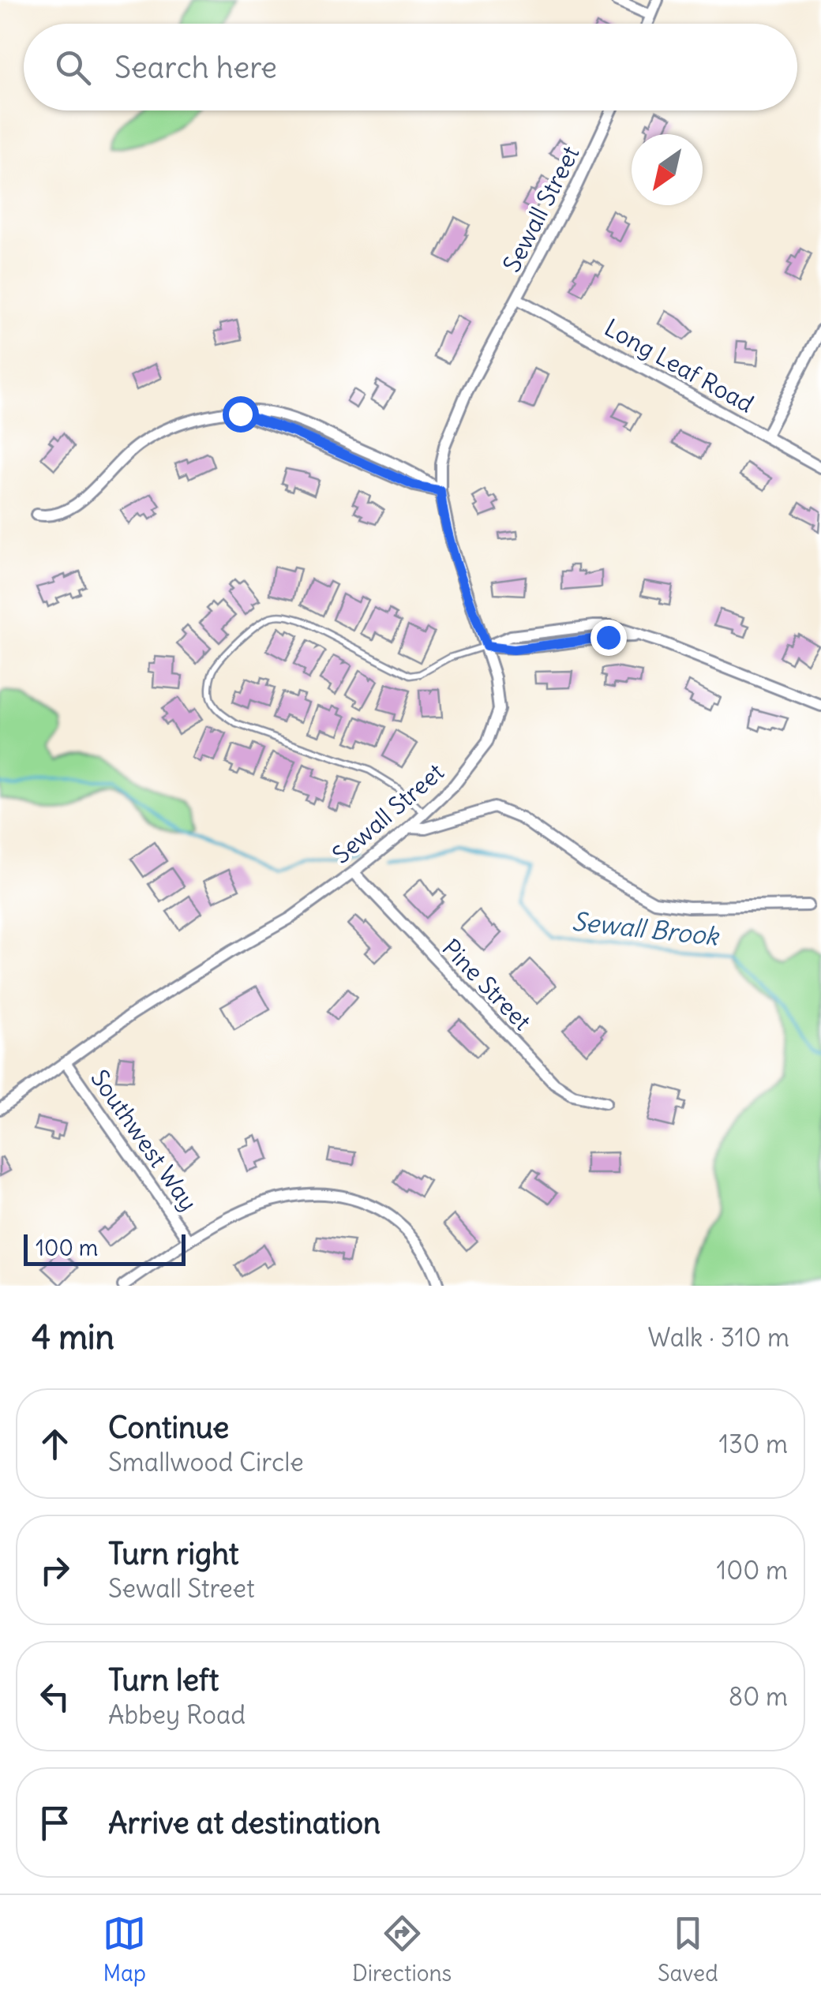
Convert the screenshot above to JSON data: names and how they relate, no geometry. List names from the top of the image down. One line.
{"streets":{"street":["Sewall Street","Long Leaf Road","Pine Street","Southwest Way"]},"crossings":[["Sewall Street","Long Leaf Road"],["Sewall Street","Pine Street"],["Sewall Street","Southwest Way"]],"water":["Sewall Brook"],"scale_bar":"100 m","north":"bottom left","page":{"search":"Search here","scale":"100 m","heading":["4 min","Walk · 310 m"],"list":[["Continue","Smallwood Circle","130 m"],["Turn right","Sewall Street","100 m"],["Turn left","Abbey Road","80 m"],"Arrive at destination"],"nav":["Map","Directions","Saved"]}}
